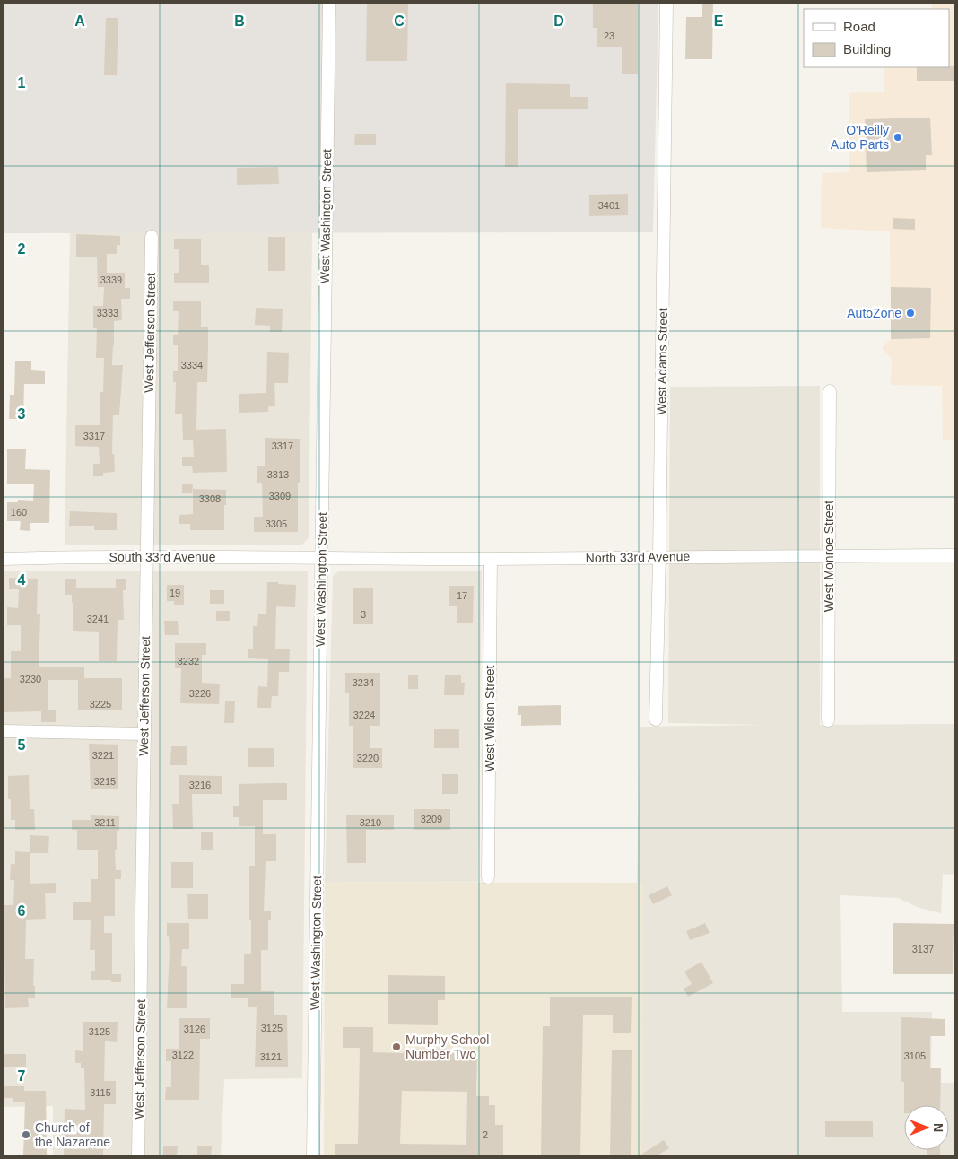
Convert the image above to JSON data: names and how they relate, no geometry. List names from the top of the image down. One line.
{"streets":{"street":["West Washington Street","West Jefferson Street","West Adams Street","West Monroe Street","South 33rd Avenue","North 33rd Avenue","West Wilson Street"]},"crossings":[["West Washington Street","South 33rd Avenue"],["West Washington Street","North 33rd Avenue"],["West Jefferson Street","South 33rd Avenue"],["West Adams Street","North 33rd Avenue"],["West Monroe Street","North 33rd Avenue"],["South 33rd Avenue","North 33rd Avenue"],["North 33rd Avenue","West Wilson Street"]],"places":["O'Reilly Auto Parts","AutoZone","Murphy School Number Two","Church of the Nazarene"],"house_numbers":["23","3401","3339","3333","3334","3317","3317","3313","3309","3308","160","3305","19","17","3","3241","3232","3230","3234","3226","3225","3224","3221","3220","3215","3216","3209","3211","3210","3137","3125","3126","3125","3122","3105","3121","3115","2"],"legend":["Road","Building"],"north":"right","grid":{"columns":["A","B","C","D","E"],"rows":["1","2","3","4","5","6","7"]}}
